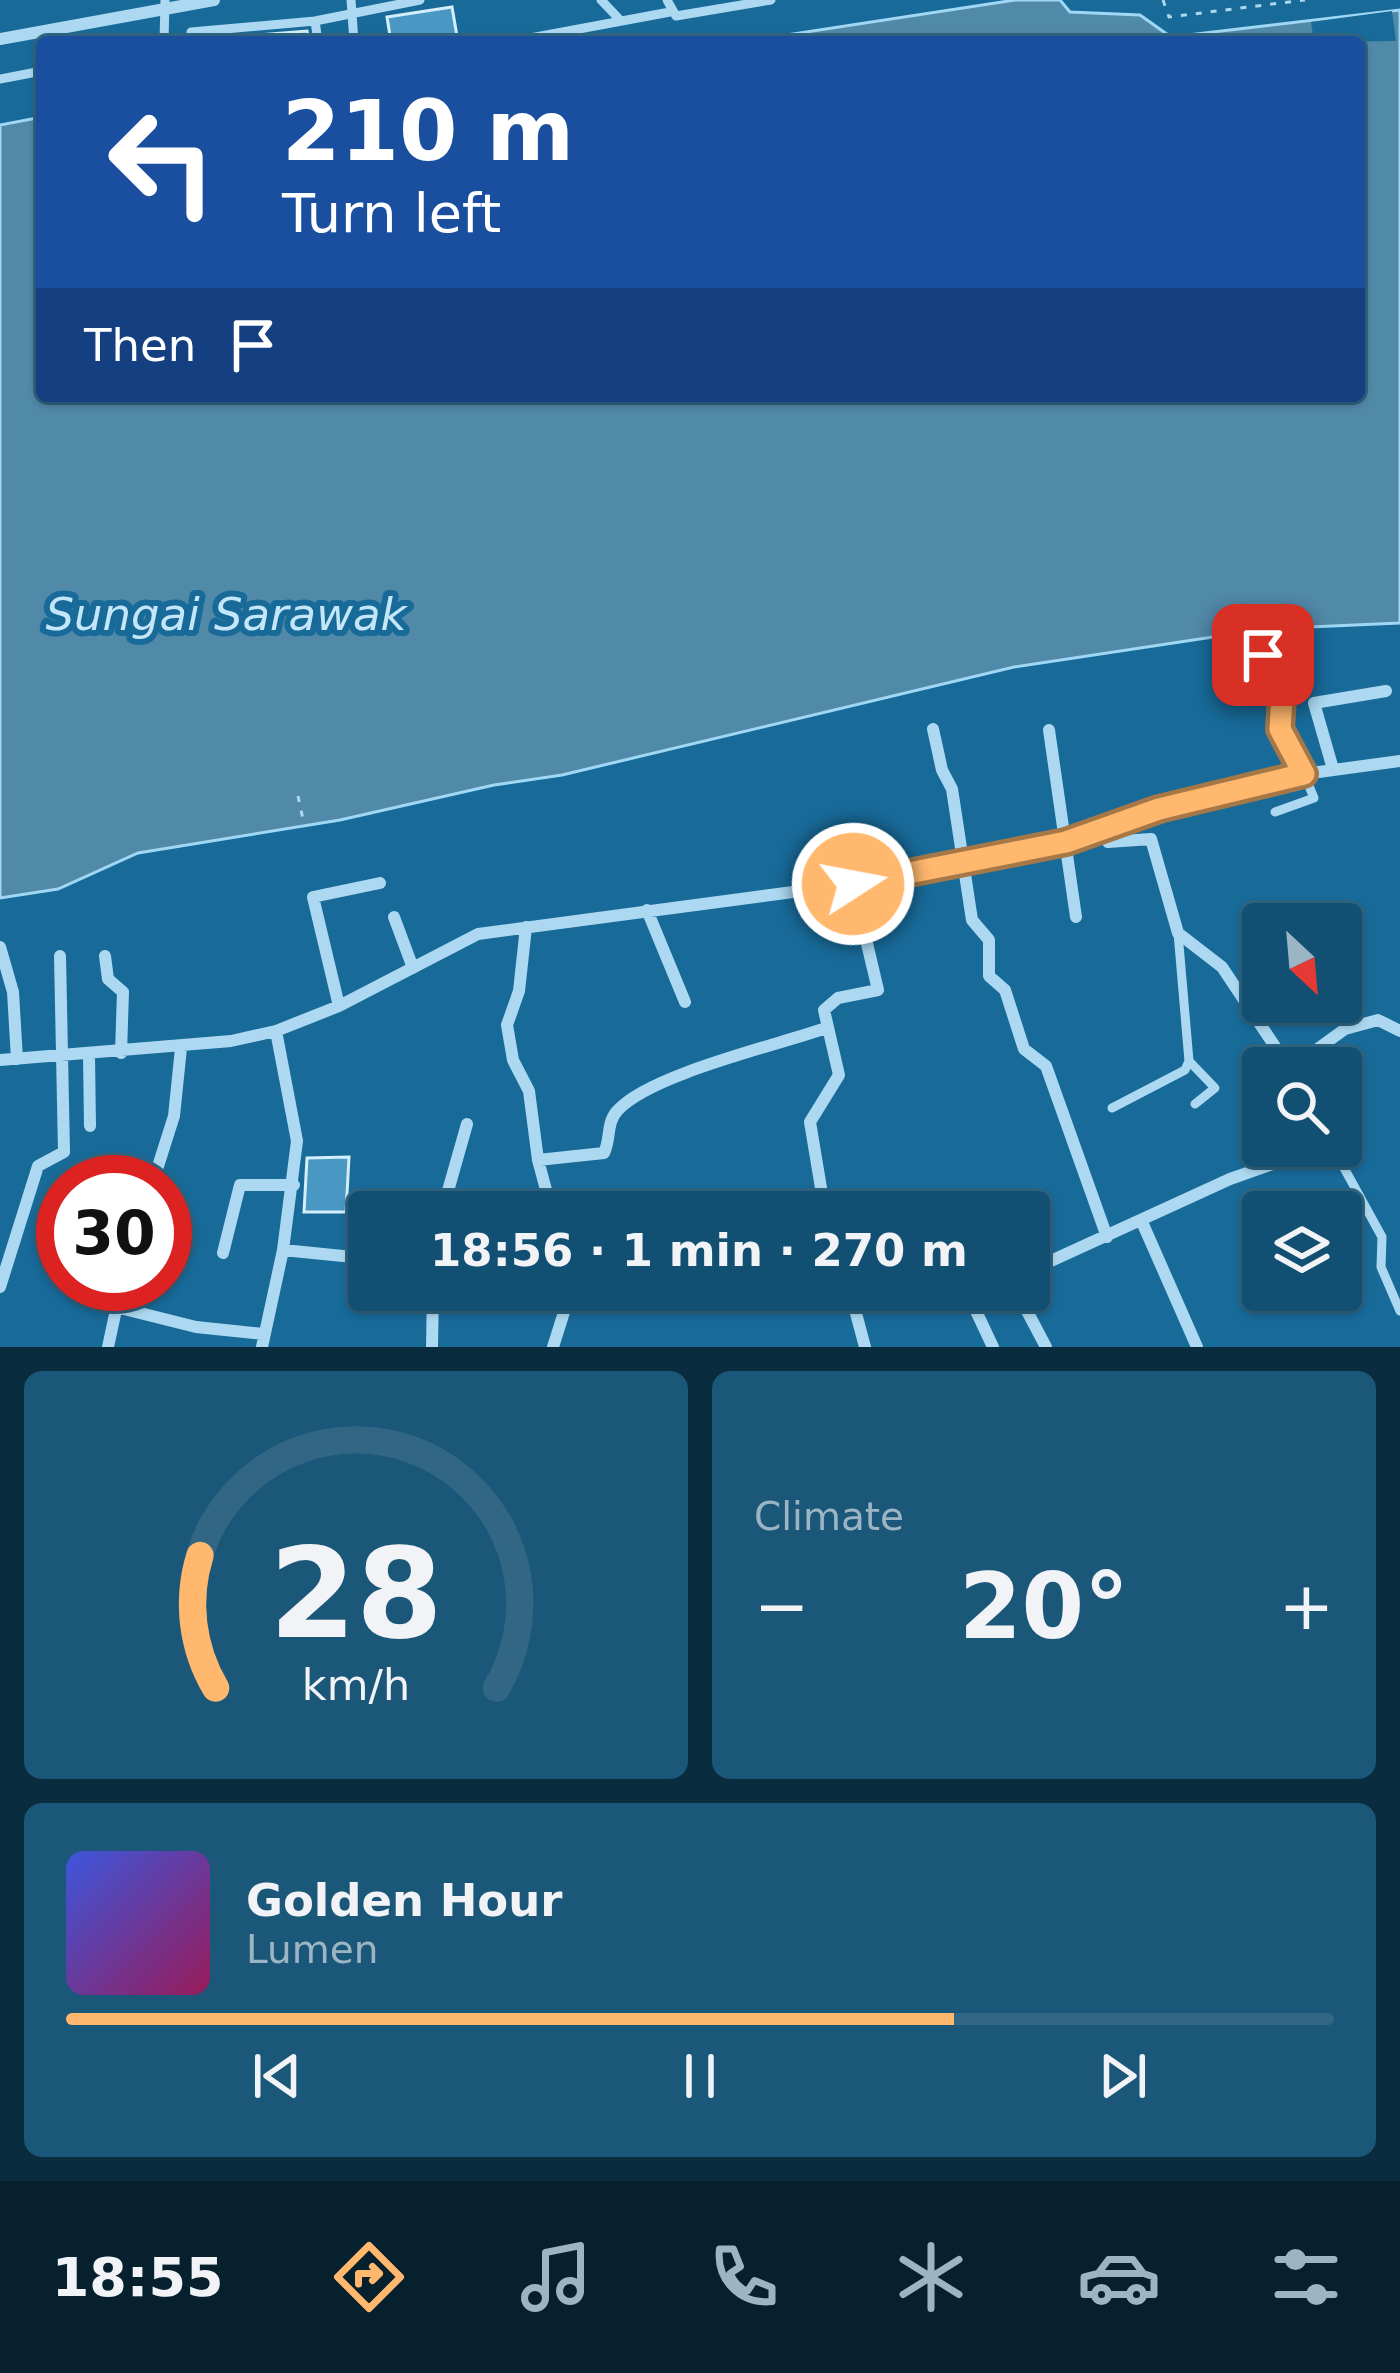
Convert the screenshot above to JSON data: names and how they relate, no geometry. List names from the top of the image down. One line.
{"water":["Sungai Sarawak"],"north":"bottom right","page":{"turn":["210 m","Turn left"],"then":"Then","limit":"30","trip":"18:56 · 1 min · 270 m","tile":"Climate","heat":["−","20°","+"],"song":["Golden Hour","Lumen"],"tabs":"18:55","gauge":["28","km/h"]}}
